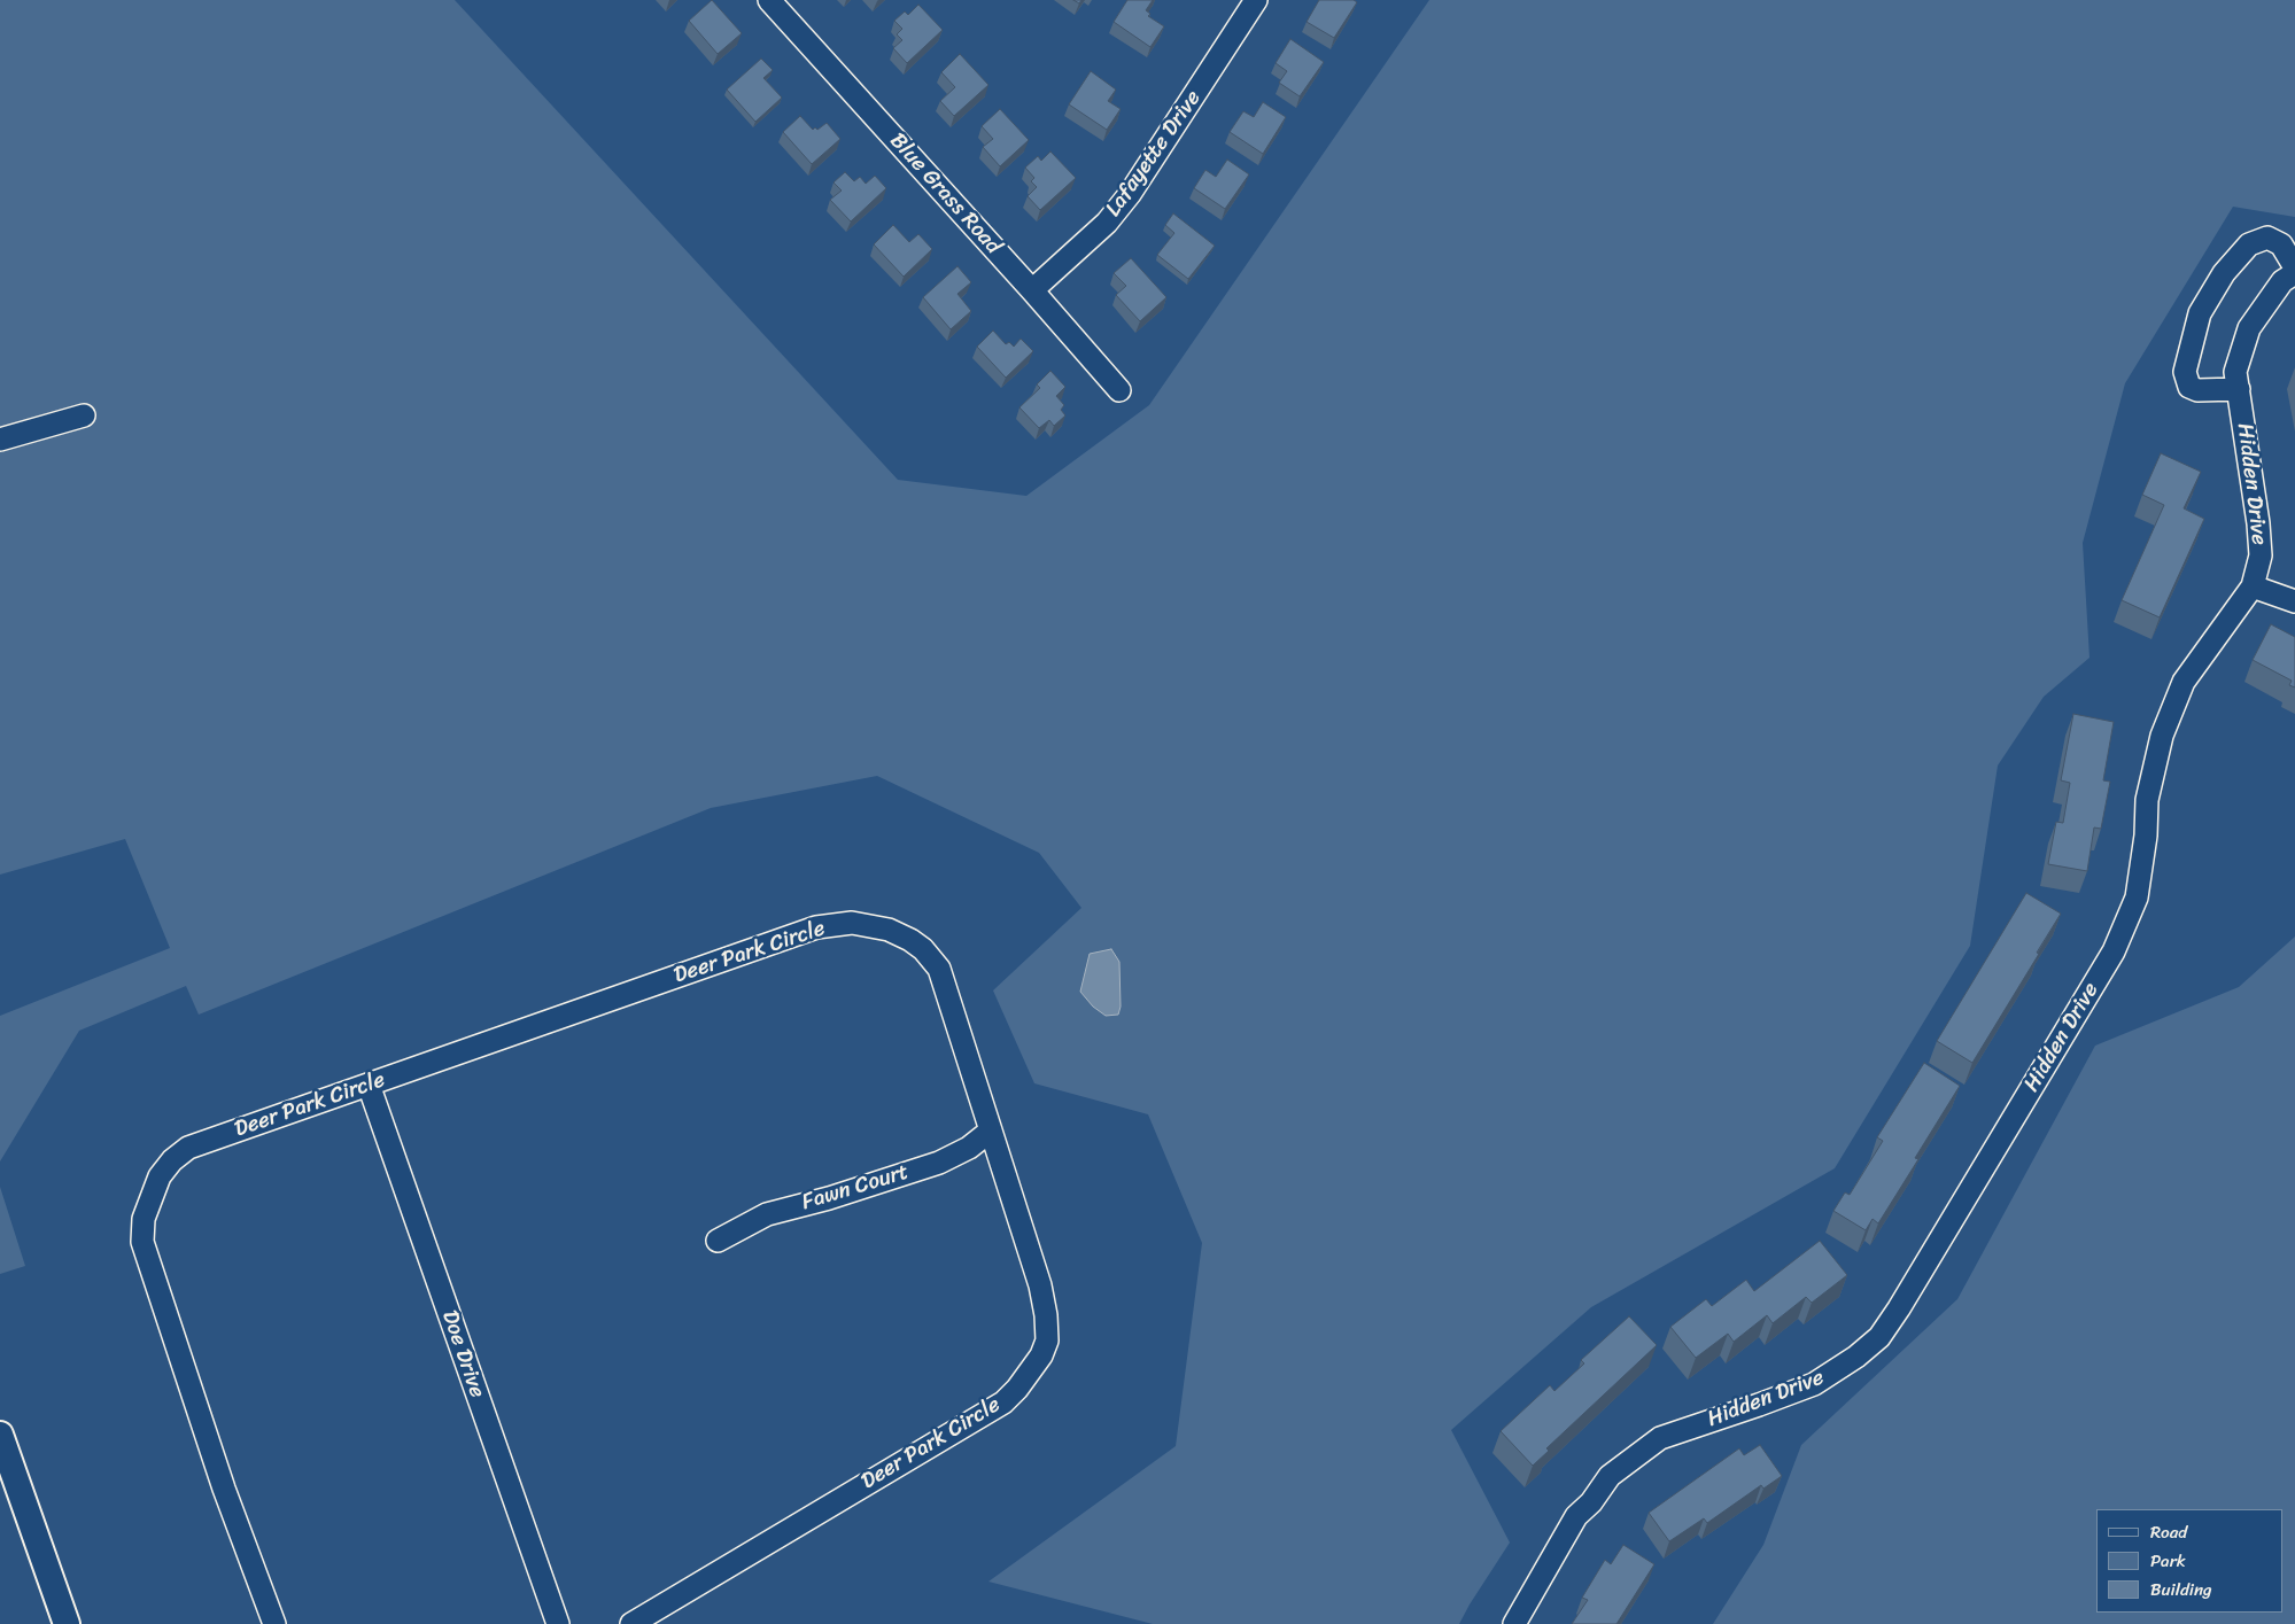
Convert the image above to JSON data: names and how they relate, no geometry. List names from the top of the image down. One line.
{"streets":{"street":["Lafayette Drive","Blue Grass Road","Hidden Drive","Deer Park Circle","Fawn Court","Doe Drive"]},"crossings":[["Lafayette Drive","Blue Grass Road"],["Deer Park Circle","Fawn Court"],["Deer Park Circle","Doe Drive"]],"legend":["Road","Park","Building"]}
